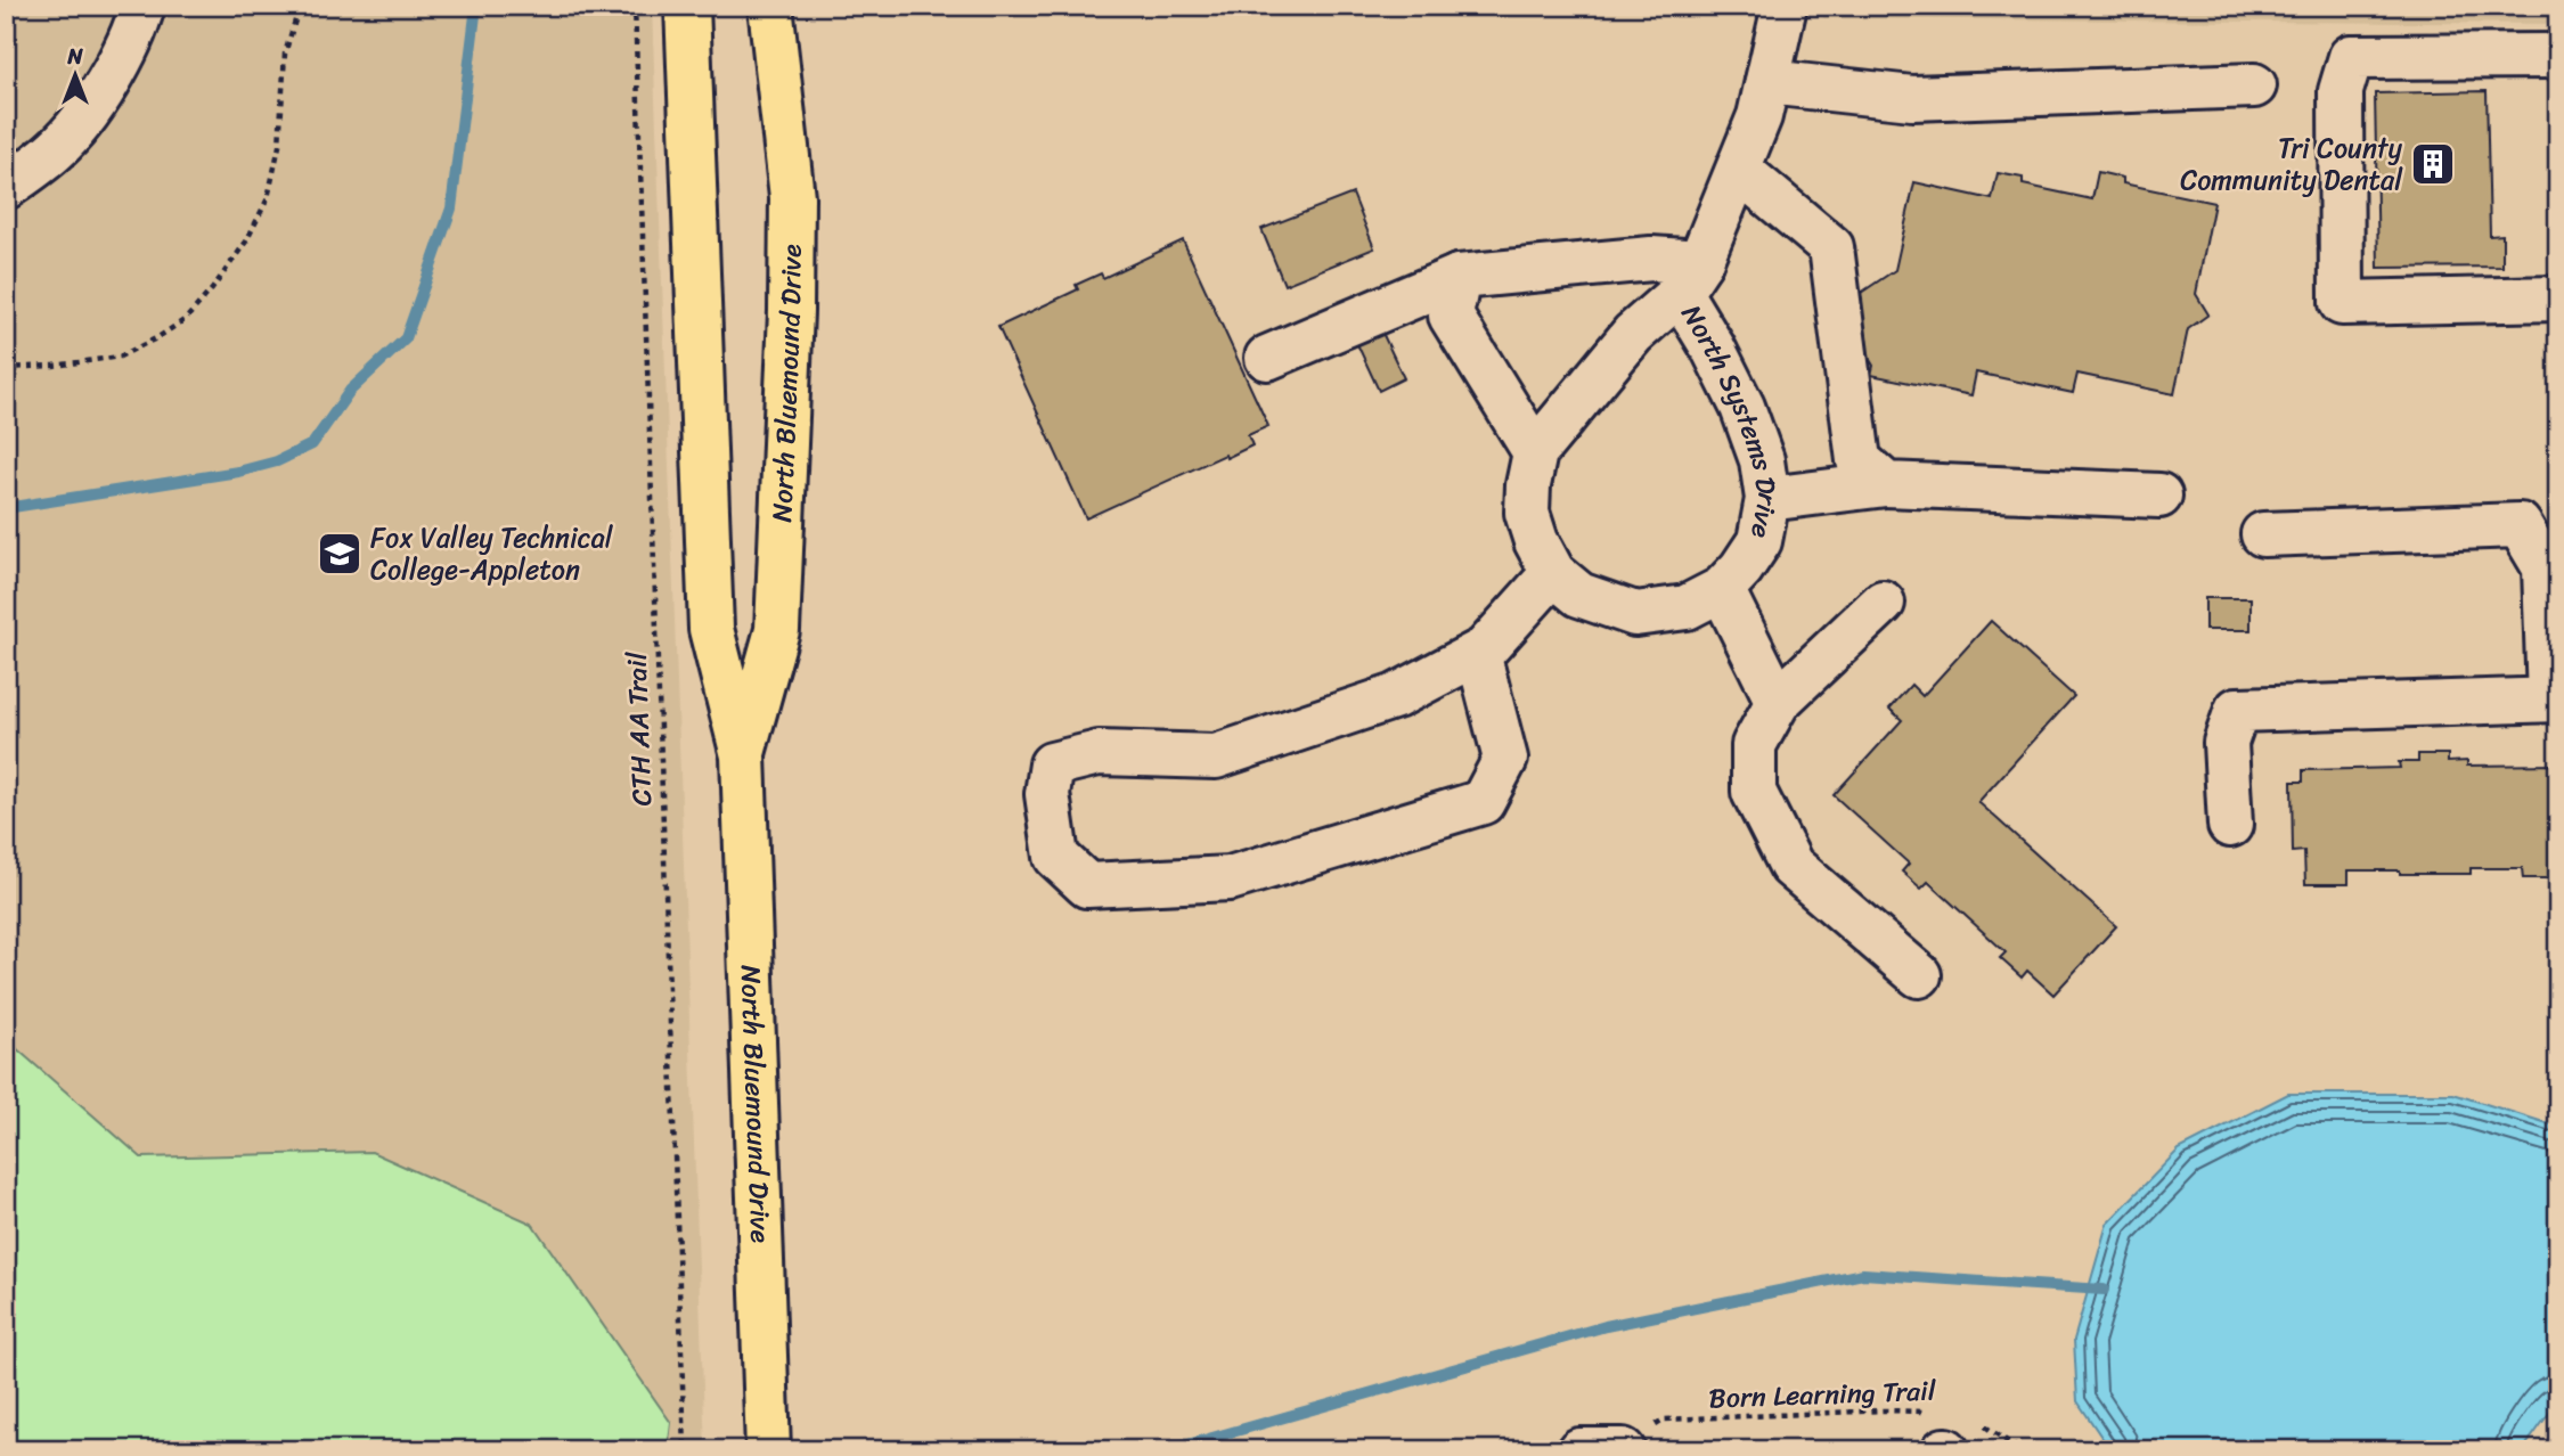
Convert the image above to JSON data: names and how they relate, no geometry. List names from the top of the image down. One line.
{"streets":{"main road":["North Bluemound Drive"],"street":["North Systems Drive"],"path":["CTH AA Trail","Born Learning Trail"]},"places":{"building":["Tri County Community Dental"],"school or university":["Fox Valley Technical College-Appleton"]},"north":"top"}
